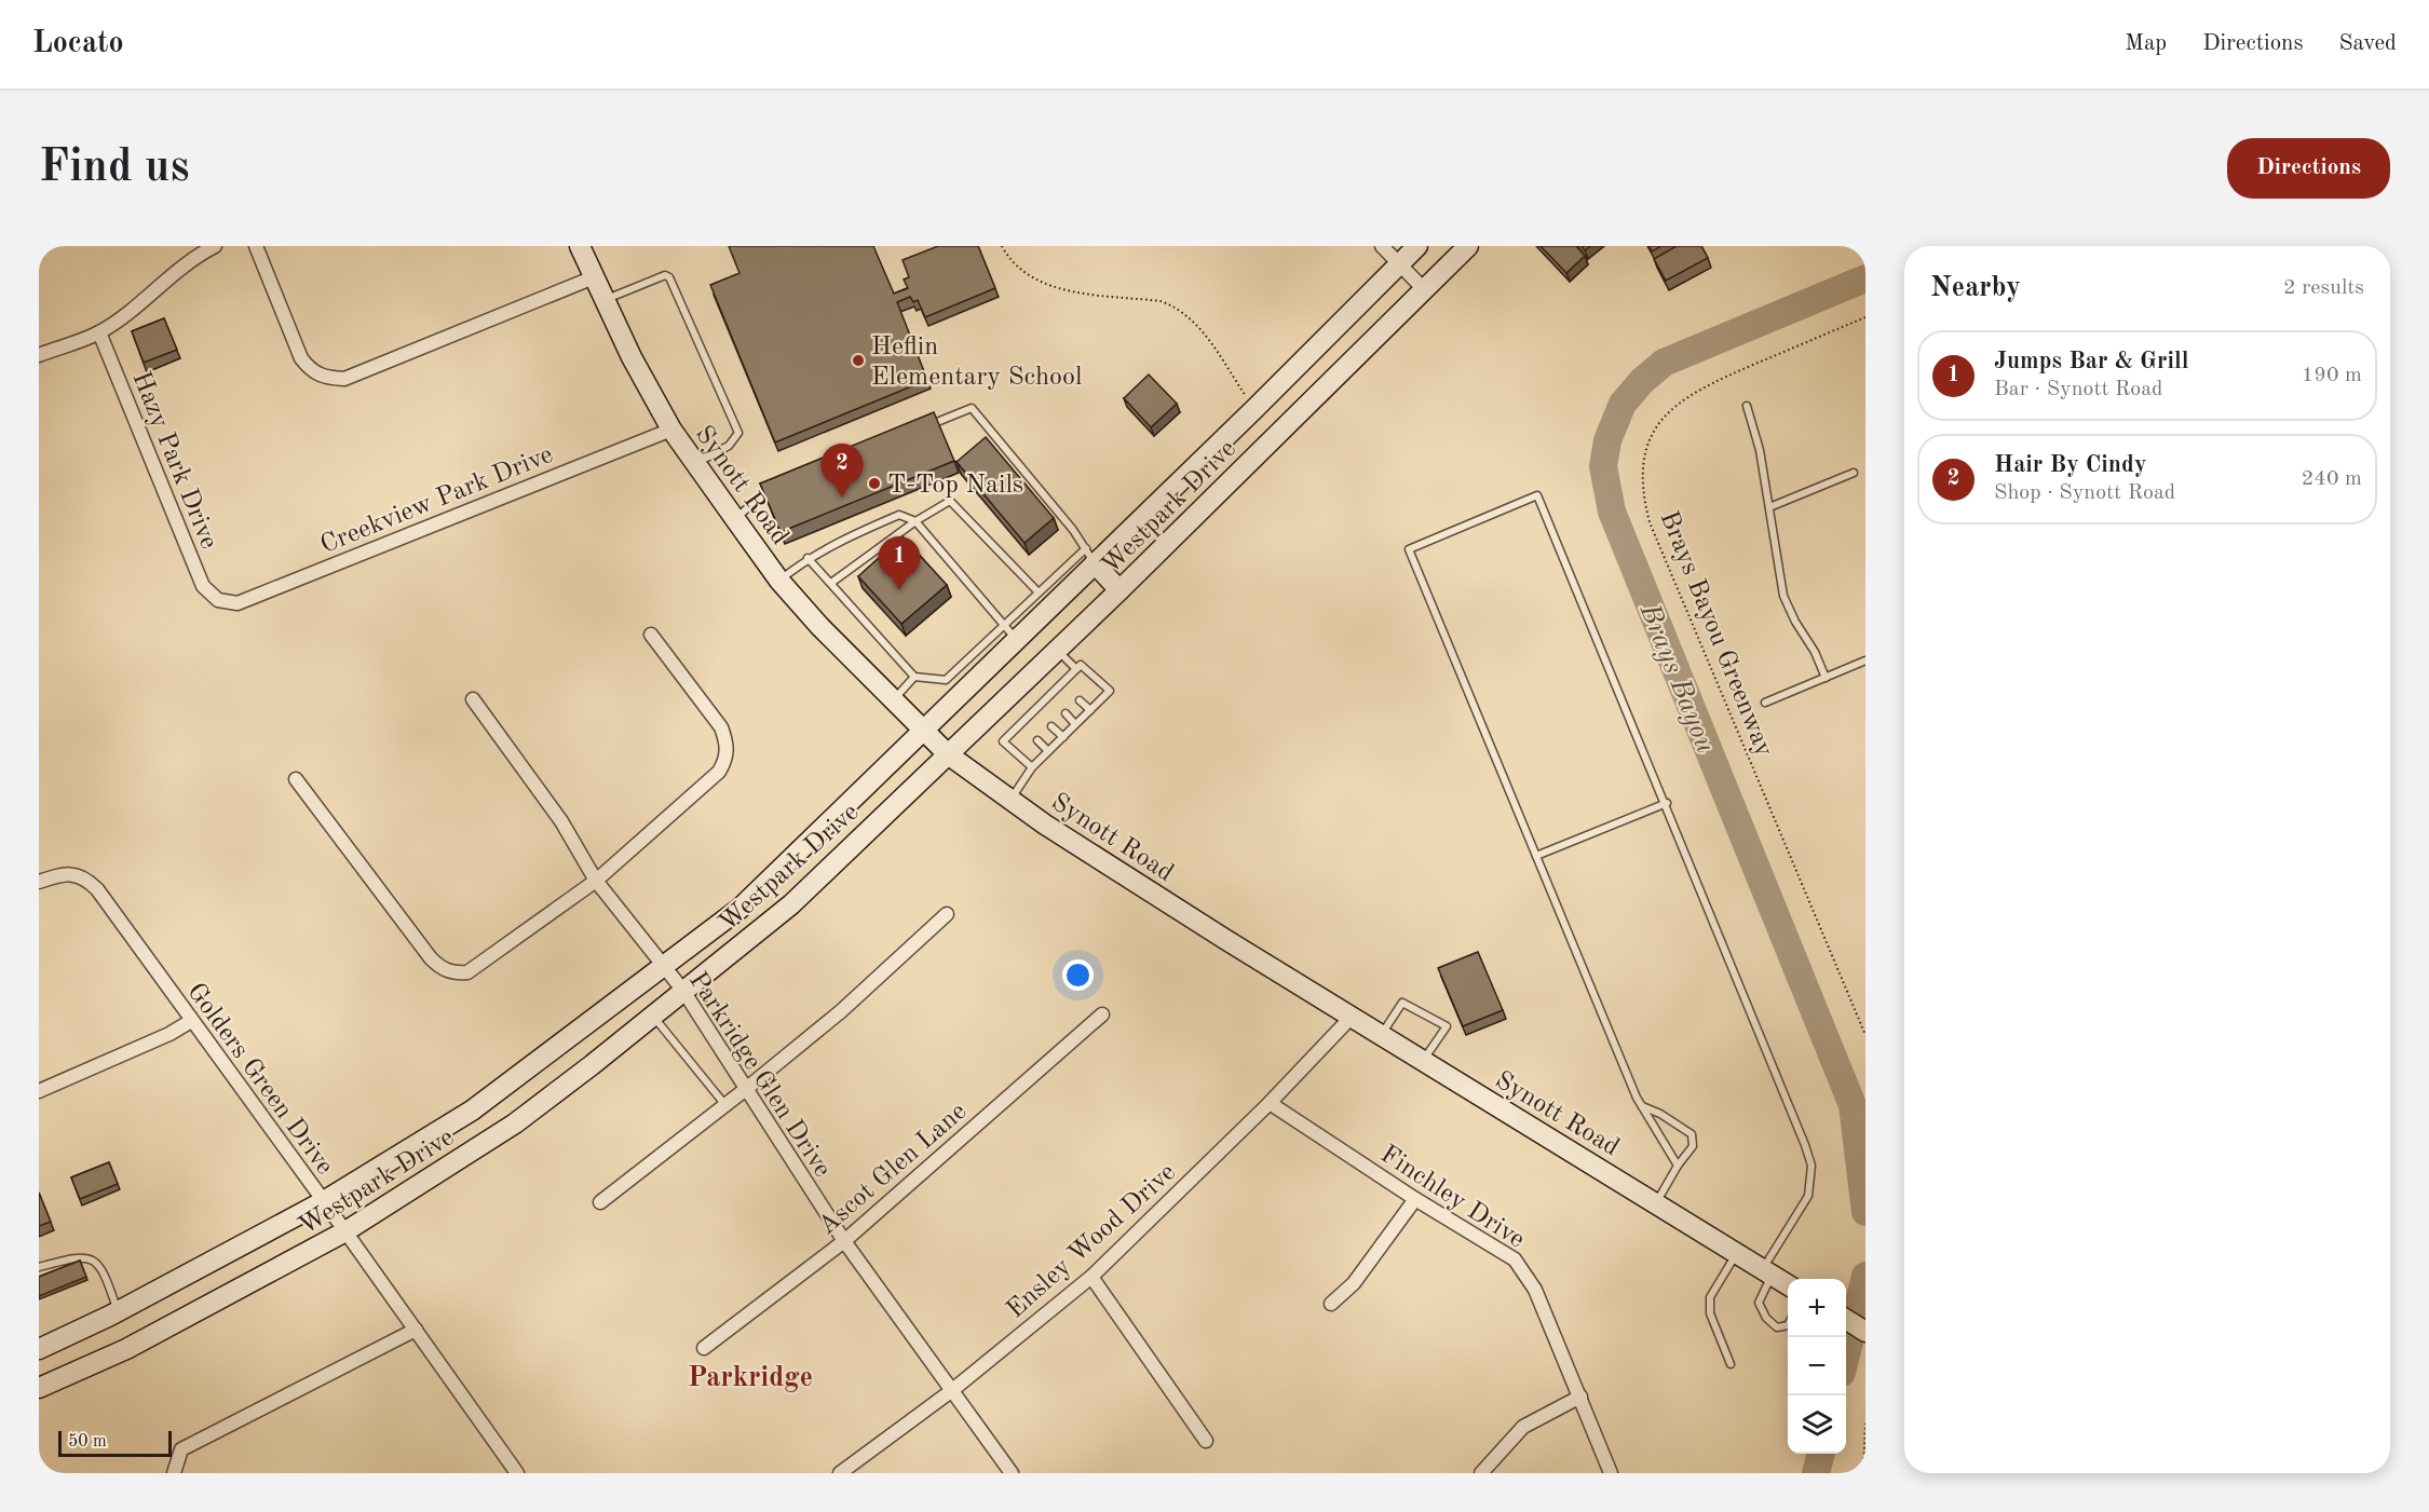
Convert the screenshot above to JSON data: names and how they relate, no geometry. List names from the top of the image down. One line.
{"streets":{"main road":["Synott Road","Westpark Drive"],"street":["Hazy Park Drive","Creekview Park Drive","Parkridge Glen Drive","Golders Green Drive","Ascot Glen Lane","Finchley Drive","Ensley Wood Drive"],"path":["Brays Bayou Greenway"]},"crossings":[["Hazy Park Drive","Creekview Park Drive"],["Synott Road","Creekview Park Drive"],["Synott Road","Westpark Drive"],["Synott Road","Ensley Wood Drive"],["Westpark Drive","Parkridge Glen Drive"],["Westpark Drive","Golders Green Drive"],["Parkridge Glen Drive","Ascot Glen Lane"],["Parkridge Glen Drive","Ensley Wood Drive"],["Finchley Drive","Ensley Wood Drive"]],"districts":["Parkridge"],"water":["Brays Bayou"],"places":["Heflin Elementary School","T-Top Nails"],"scale_bar":"50 m","page":{"header":"Locato","nav":["Map","Directions","Saved"],"buttons":"Directions","title":"Find us","heading":["Nearby","2 results"],"list":[{"mark":"1","name":"Jumps Bar & Grill","note":"Bar · Synott Road","value":"190 m"},{"mark":"2","name":"Hair By Cindy","note":"Shop · Synott Road","value":"240 m"}],"pins":["2","1"],"map_buttons":["+","−"],"scale":"50 m"}}
